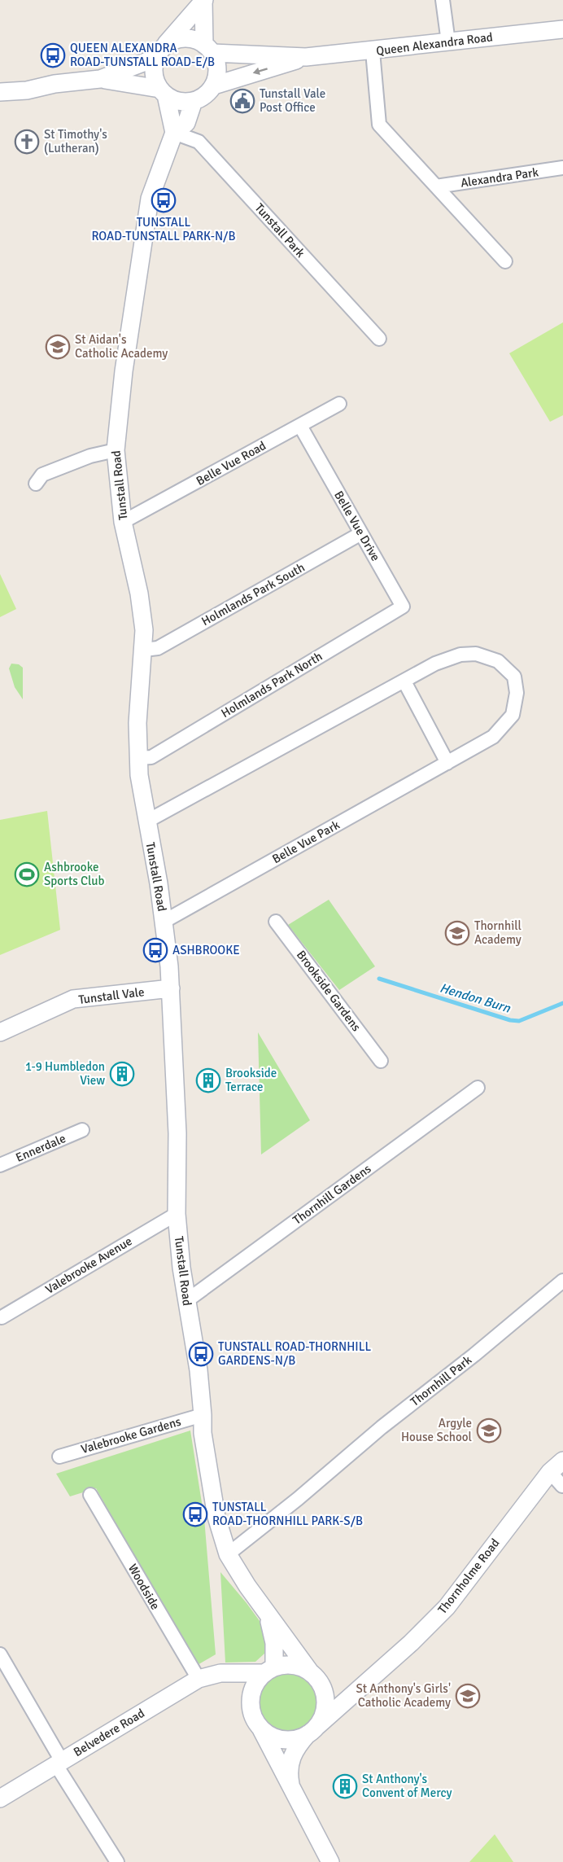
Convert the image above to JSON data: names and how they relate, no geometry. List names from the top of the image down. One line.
{"streets":{"street":["Queen Alexandra Road","Alexandra Park","Tunstall Park","Belle Vue Road","Tunstall Road","Belle Vue Drive","Holmlands Park South","Holmlands Park North","Belle Vue Park","Brookside Gardens","Tunstall Vale","Ennerdale","Thornhill Gardens","Valebrooke Avenue","Thornhill Park","Valebrooke Gardens","Thornholme Road","Woodside","Belvedere Road"]},"crossings":[["Queen Alexandra Road","Alexandra Park"],["Queen Alexandra Road","Tunstall Road"],["Tunstall Park","Tunstall Road"],["Belle Vue Road","Tunstall Road"],["Belle Vue Road","Belle Vue Drive"],["Tunstall Road","Holmlands Park South"],["Tunstall Road","Holmlands Park North"],["Tunstall Road","Belle Vue Park"],["Tunstall Road","Tunstall Vale"],["Tunstall Road","Thornhill Gardens"],["Tunstall Road","Valebrooke Avenue"],["Tunstall Road","Thornhill Park"],["Tunstall Road","Valebrooke Gardens"],["Tunstall Road","Thornholme Road"],["Tunstall Road","Belvedere Road"],["Belle Vue Drive","Holmlands Park South"],["Belle Vue Drive","Holmlands Park North"],["Thornholme Road","Belvedere Road"],["Woodside","Belvedere Road"]],"water":["Hendon Burn"],"places":{"bus stop":["QUEEN ALEXANDRA ROAD-TUNSTALL ROAD-E/B","TUNSTALL ROAD-TUNSTALL PARK-N/B","ASHBROOKE","TUNSTALL ROAD-THORNHILL GARDENS-N/B","TUNSTALL ROAD-THORNHILL PARK-S/B"],"public building":["Tunstall Vale Post Office"],"church":["St Timothy's (Lutheran)"],"school or university":["St Aidan's Catholic Academy","Thornhill Academy","Argyle House School","St Anthony's Girls' Catholic Academy"],"sports":["Ashbrooke Sports Club"],"building":["1-9 Humbledon View","Brookside Terrace","St Anthony's Convent of Mercy"]}}
